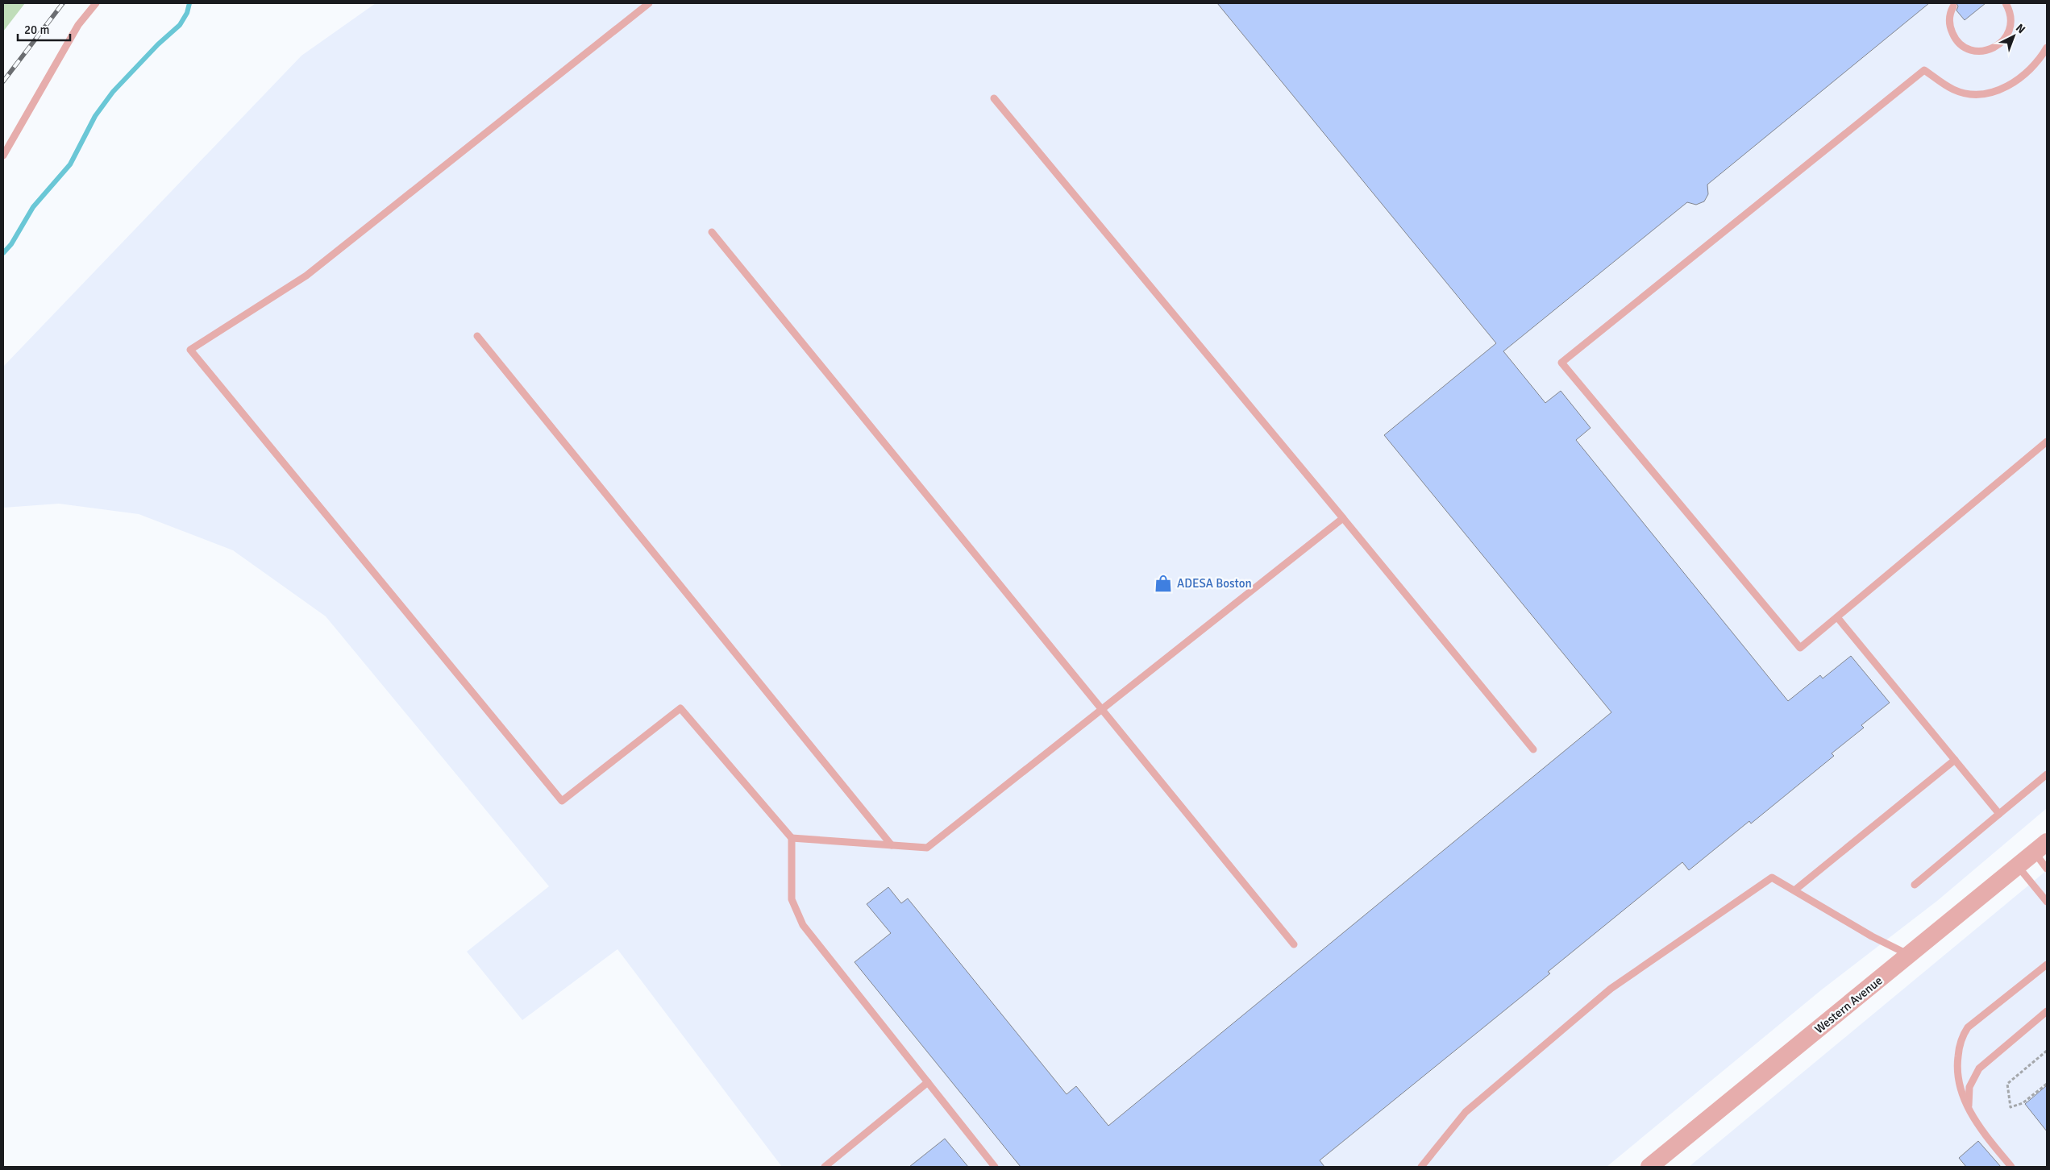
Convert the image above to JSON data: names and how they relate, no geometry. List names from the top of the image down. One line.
{"streets":{"street":["Western Avenue"]},"places":{"shop":["ADESA Boston"]},"scale_bar":"20 m","north":"top right"}
